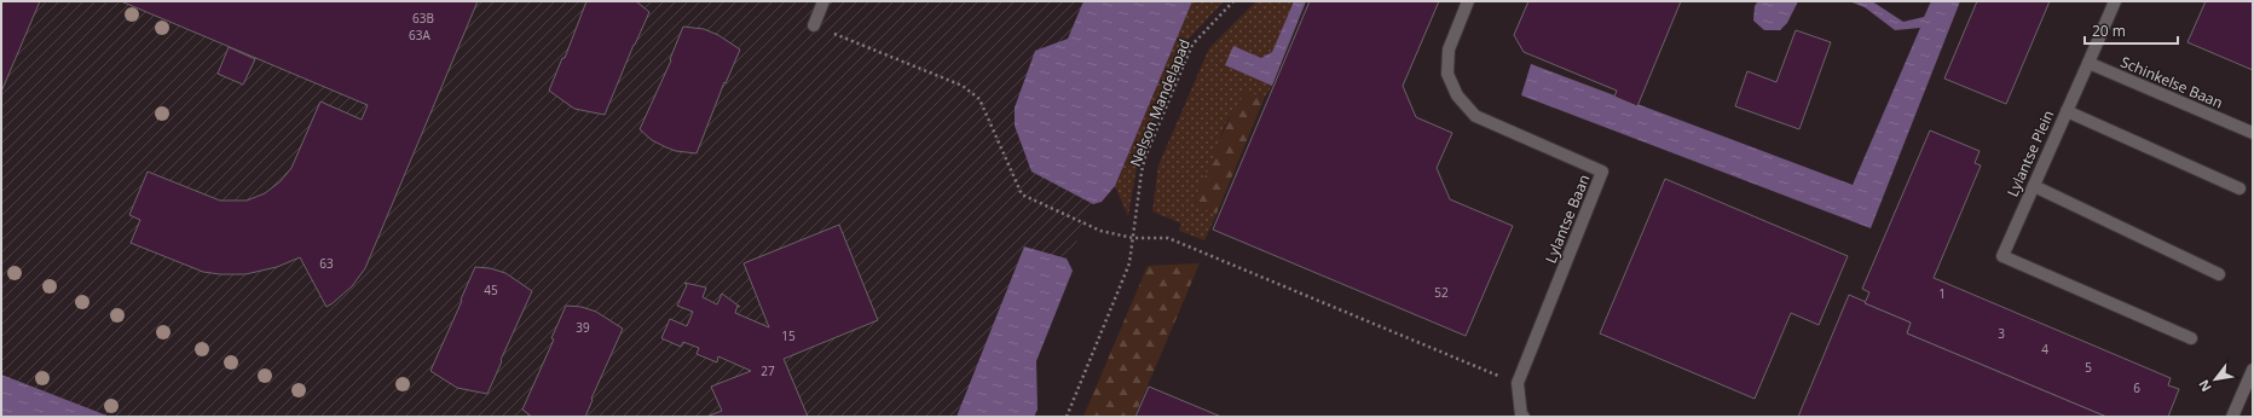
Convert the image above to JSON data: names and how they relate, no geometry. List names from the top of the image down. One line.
{"streets":{"street":["Schinkelse Baan","Lylantse Plein","Lylantse Baan"],"path":["Nelson Mandelapad"]},"crossings":[["Schinkelse Baan","Lylantse Plein"]],"house_numbers":["63B","63A","63","45","52","1","39","3","15","4","5","27","6"],"scale_bar":"20 m","north":"bottom left"}
